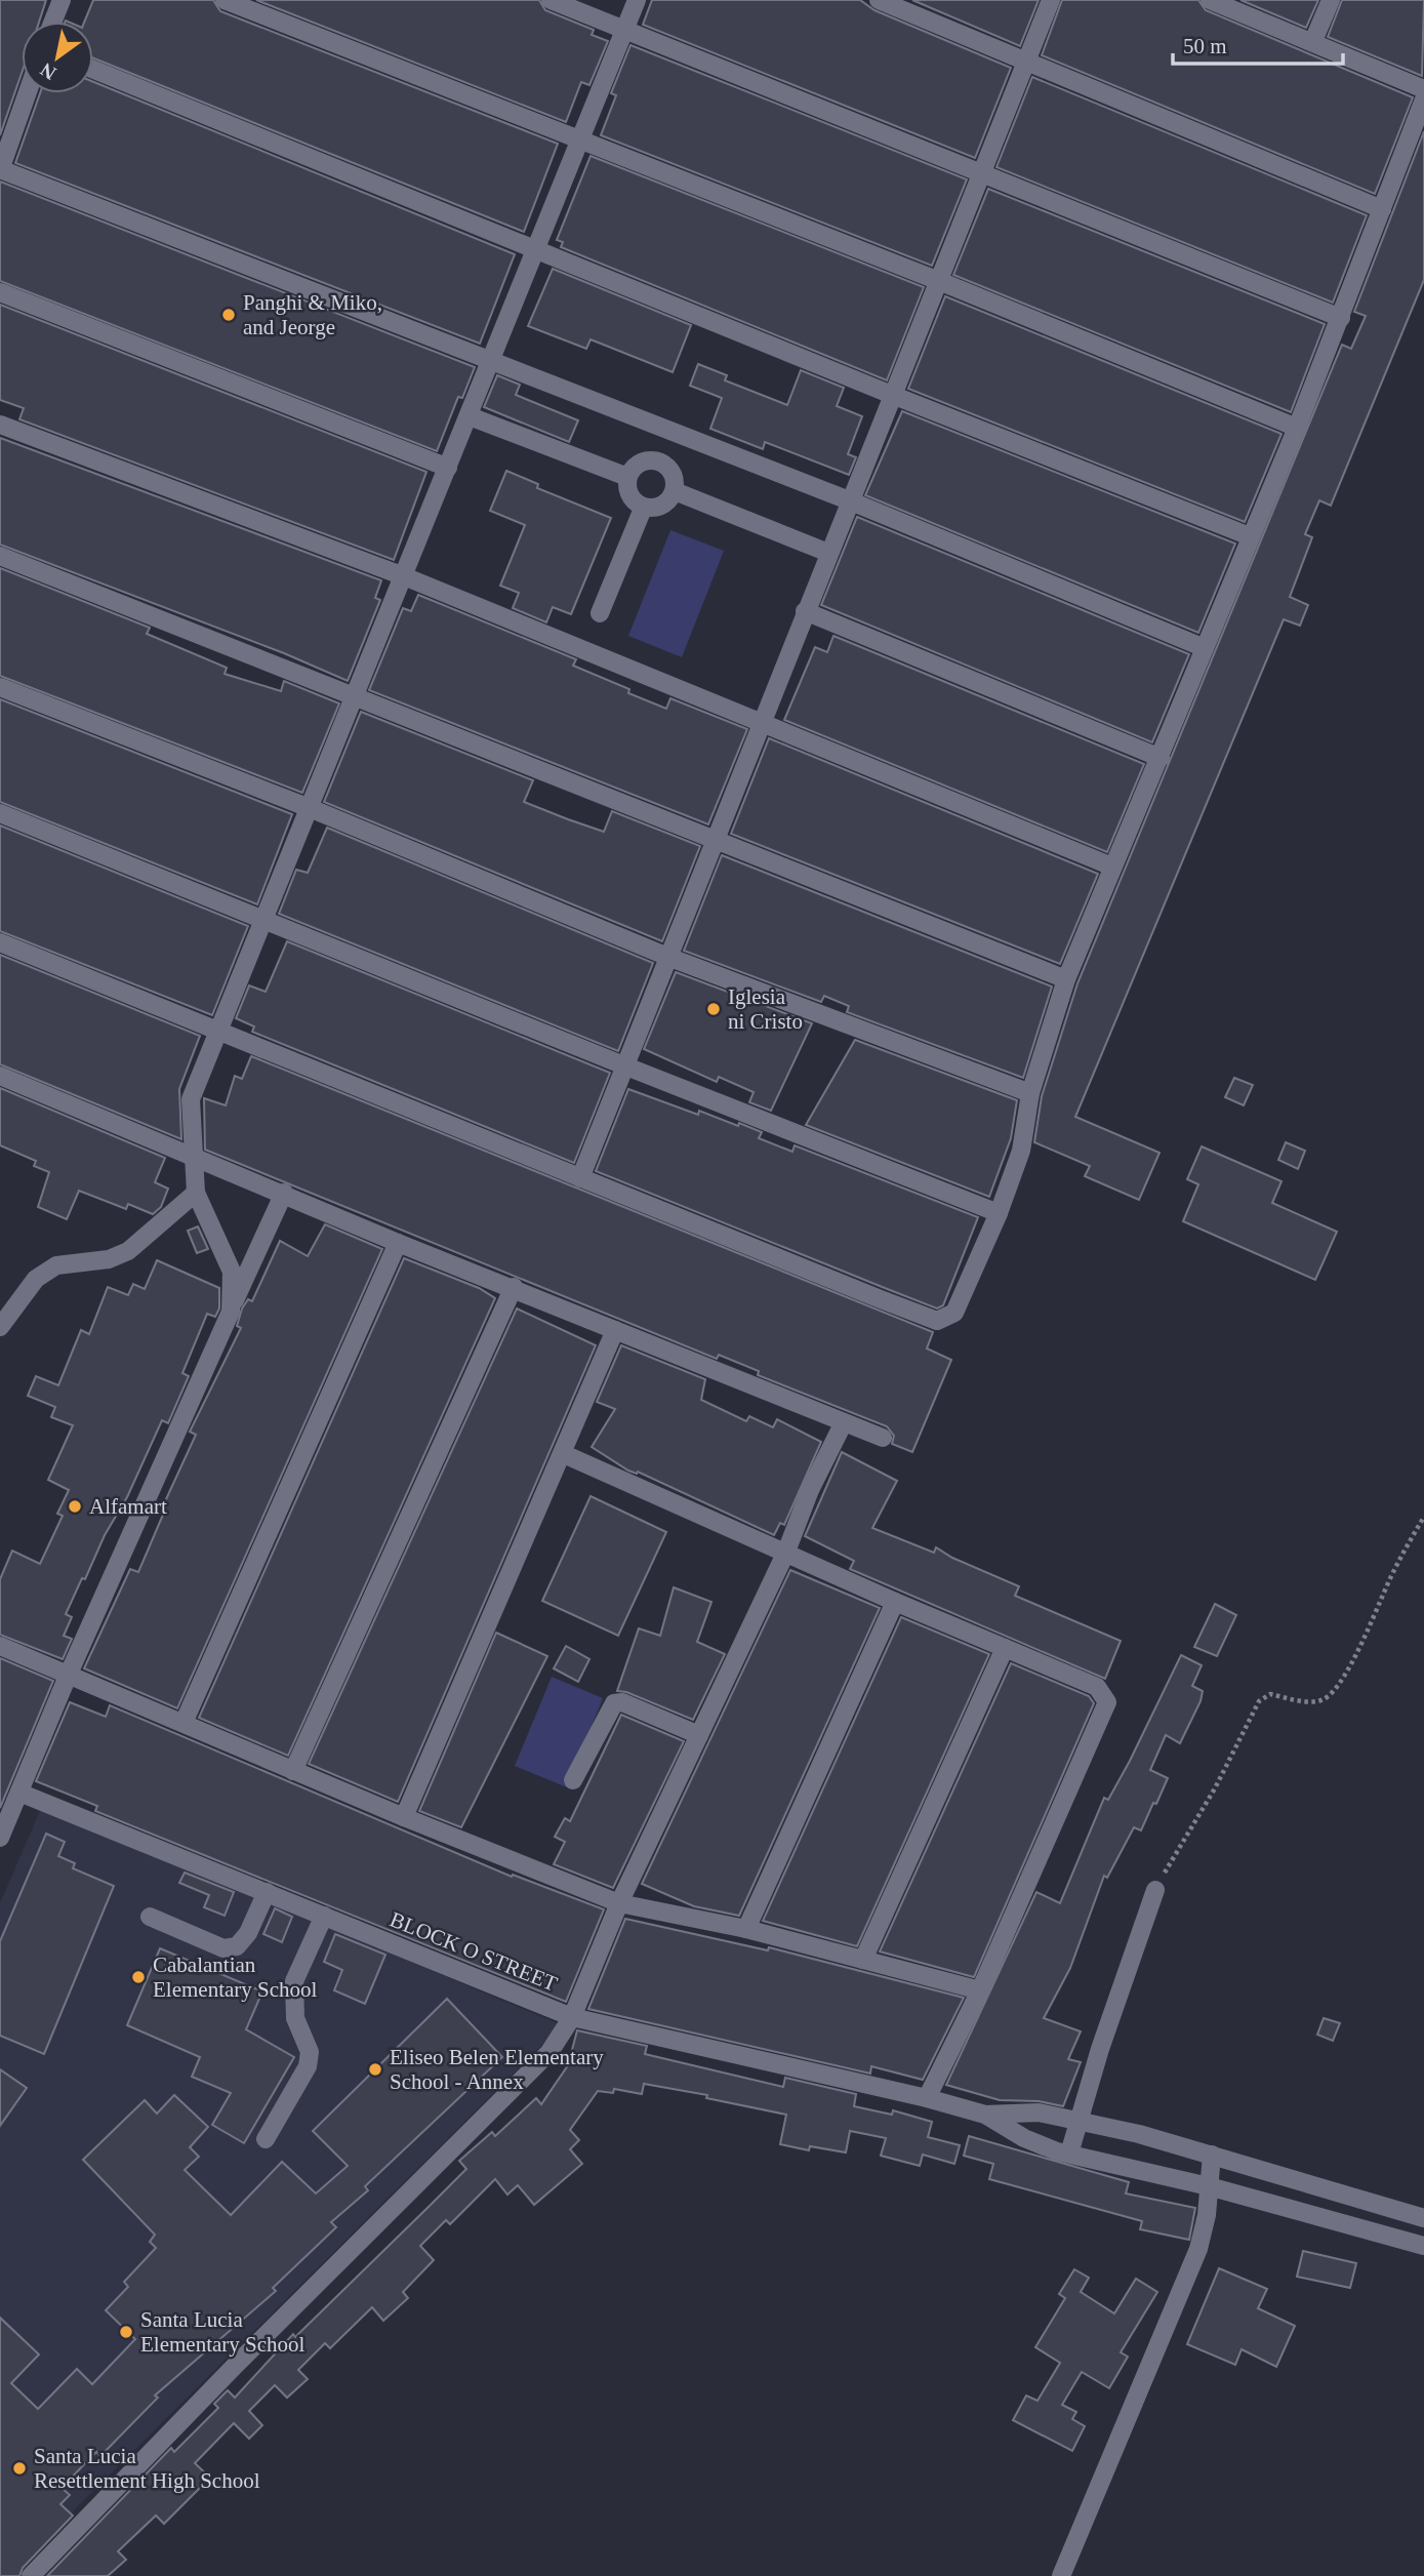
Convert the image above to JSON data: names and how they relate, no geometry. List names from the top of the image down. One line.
{"streets":{"street":["BLOCK O STREET"]},"places":["Panghi & Miko, and Jeorge","Iglesia ni Cristo","Alfamart","Cabalantian Elementary School","Eliseo Belen Elementary School - Annex","Santa Lucia Elementary School","Santa Lucia Resettlement High School"],"scale_bar":"50 m","north":"bottom left"}
